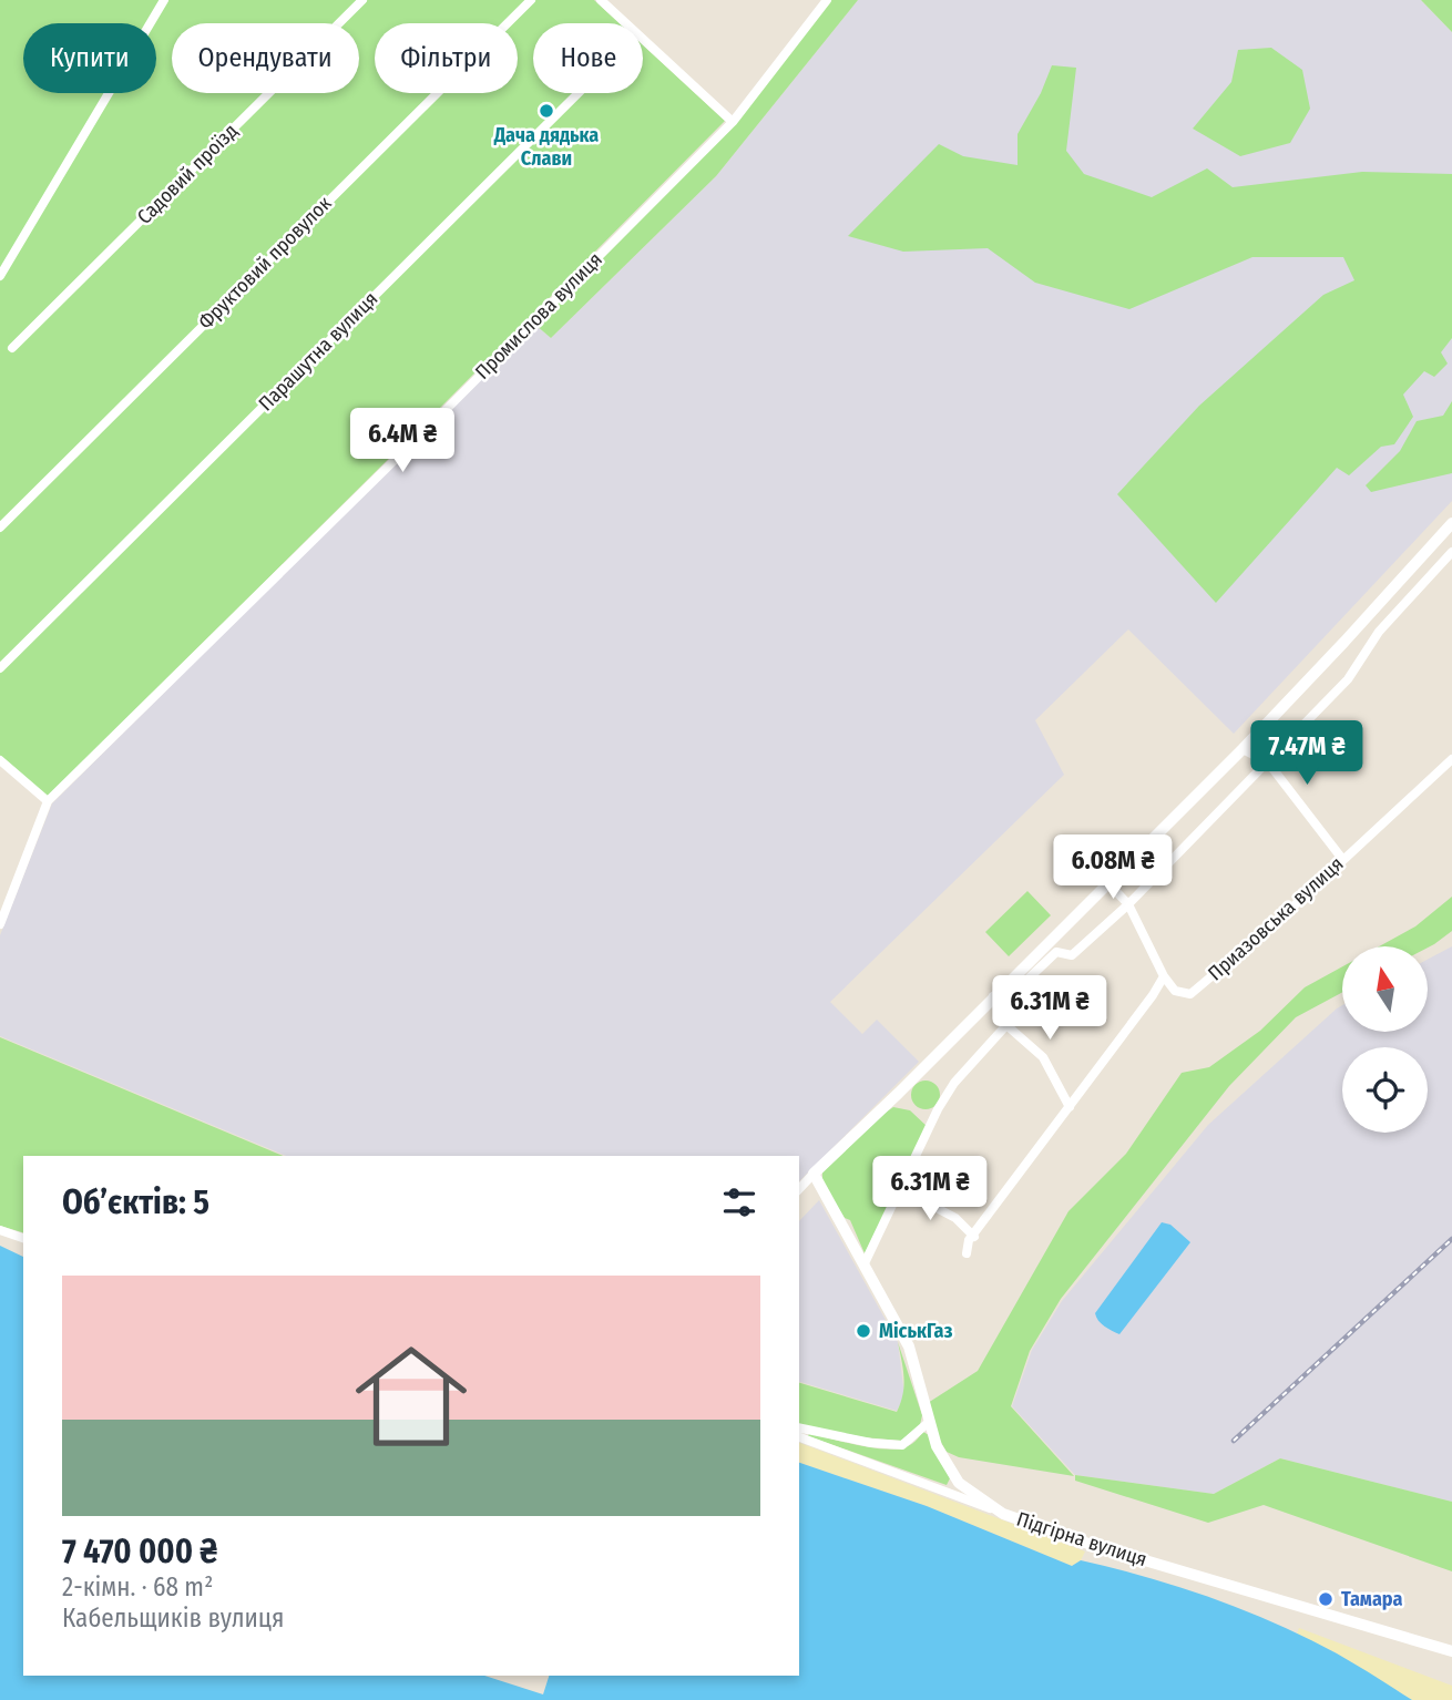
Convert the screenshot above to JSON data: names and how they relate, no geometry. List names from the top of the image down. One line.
{"streets":{"street":["Садовий проїзд","Фруктовий провулок","Промислова вулиця","Парашутна вулиця","Приазовська вулиця","Підгірна вулиця"]},"places":["Дача дядька Слави","МіськГаз","Тамара"],"north":"top","page":{"chip":["Купити","Орендувати","Фільтри","Нове"],"price":["6.4M ₴","7.47M ₴","6.08M ₴","6.31M ₴","6.31M ₴"],"heading":"Об’єктів: 5","list":[{"name":"7 470 000 ₴","note":"2-кімн. · 68 m² · Кабельщиків вулиця"}]}}
